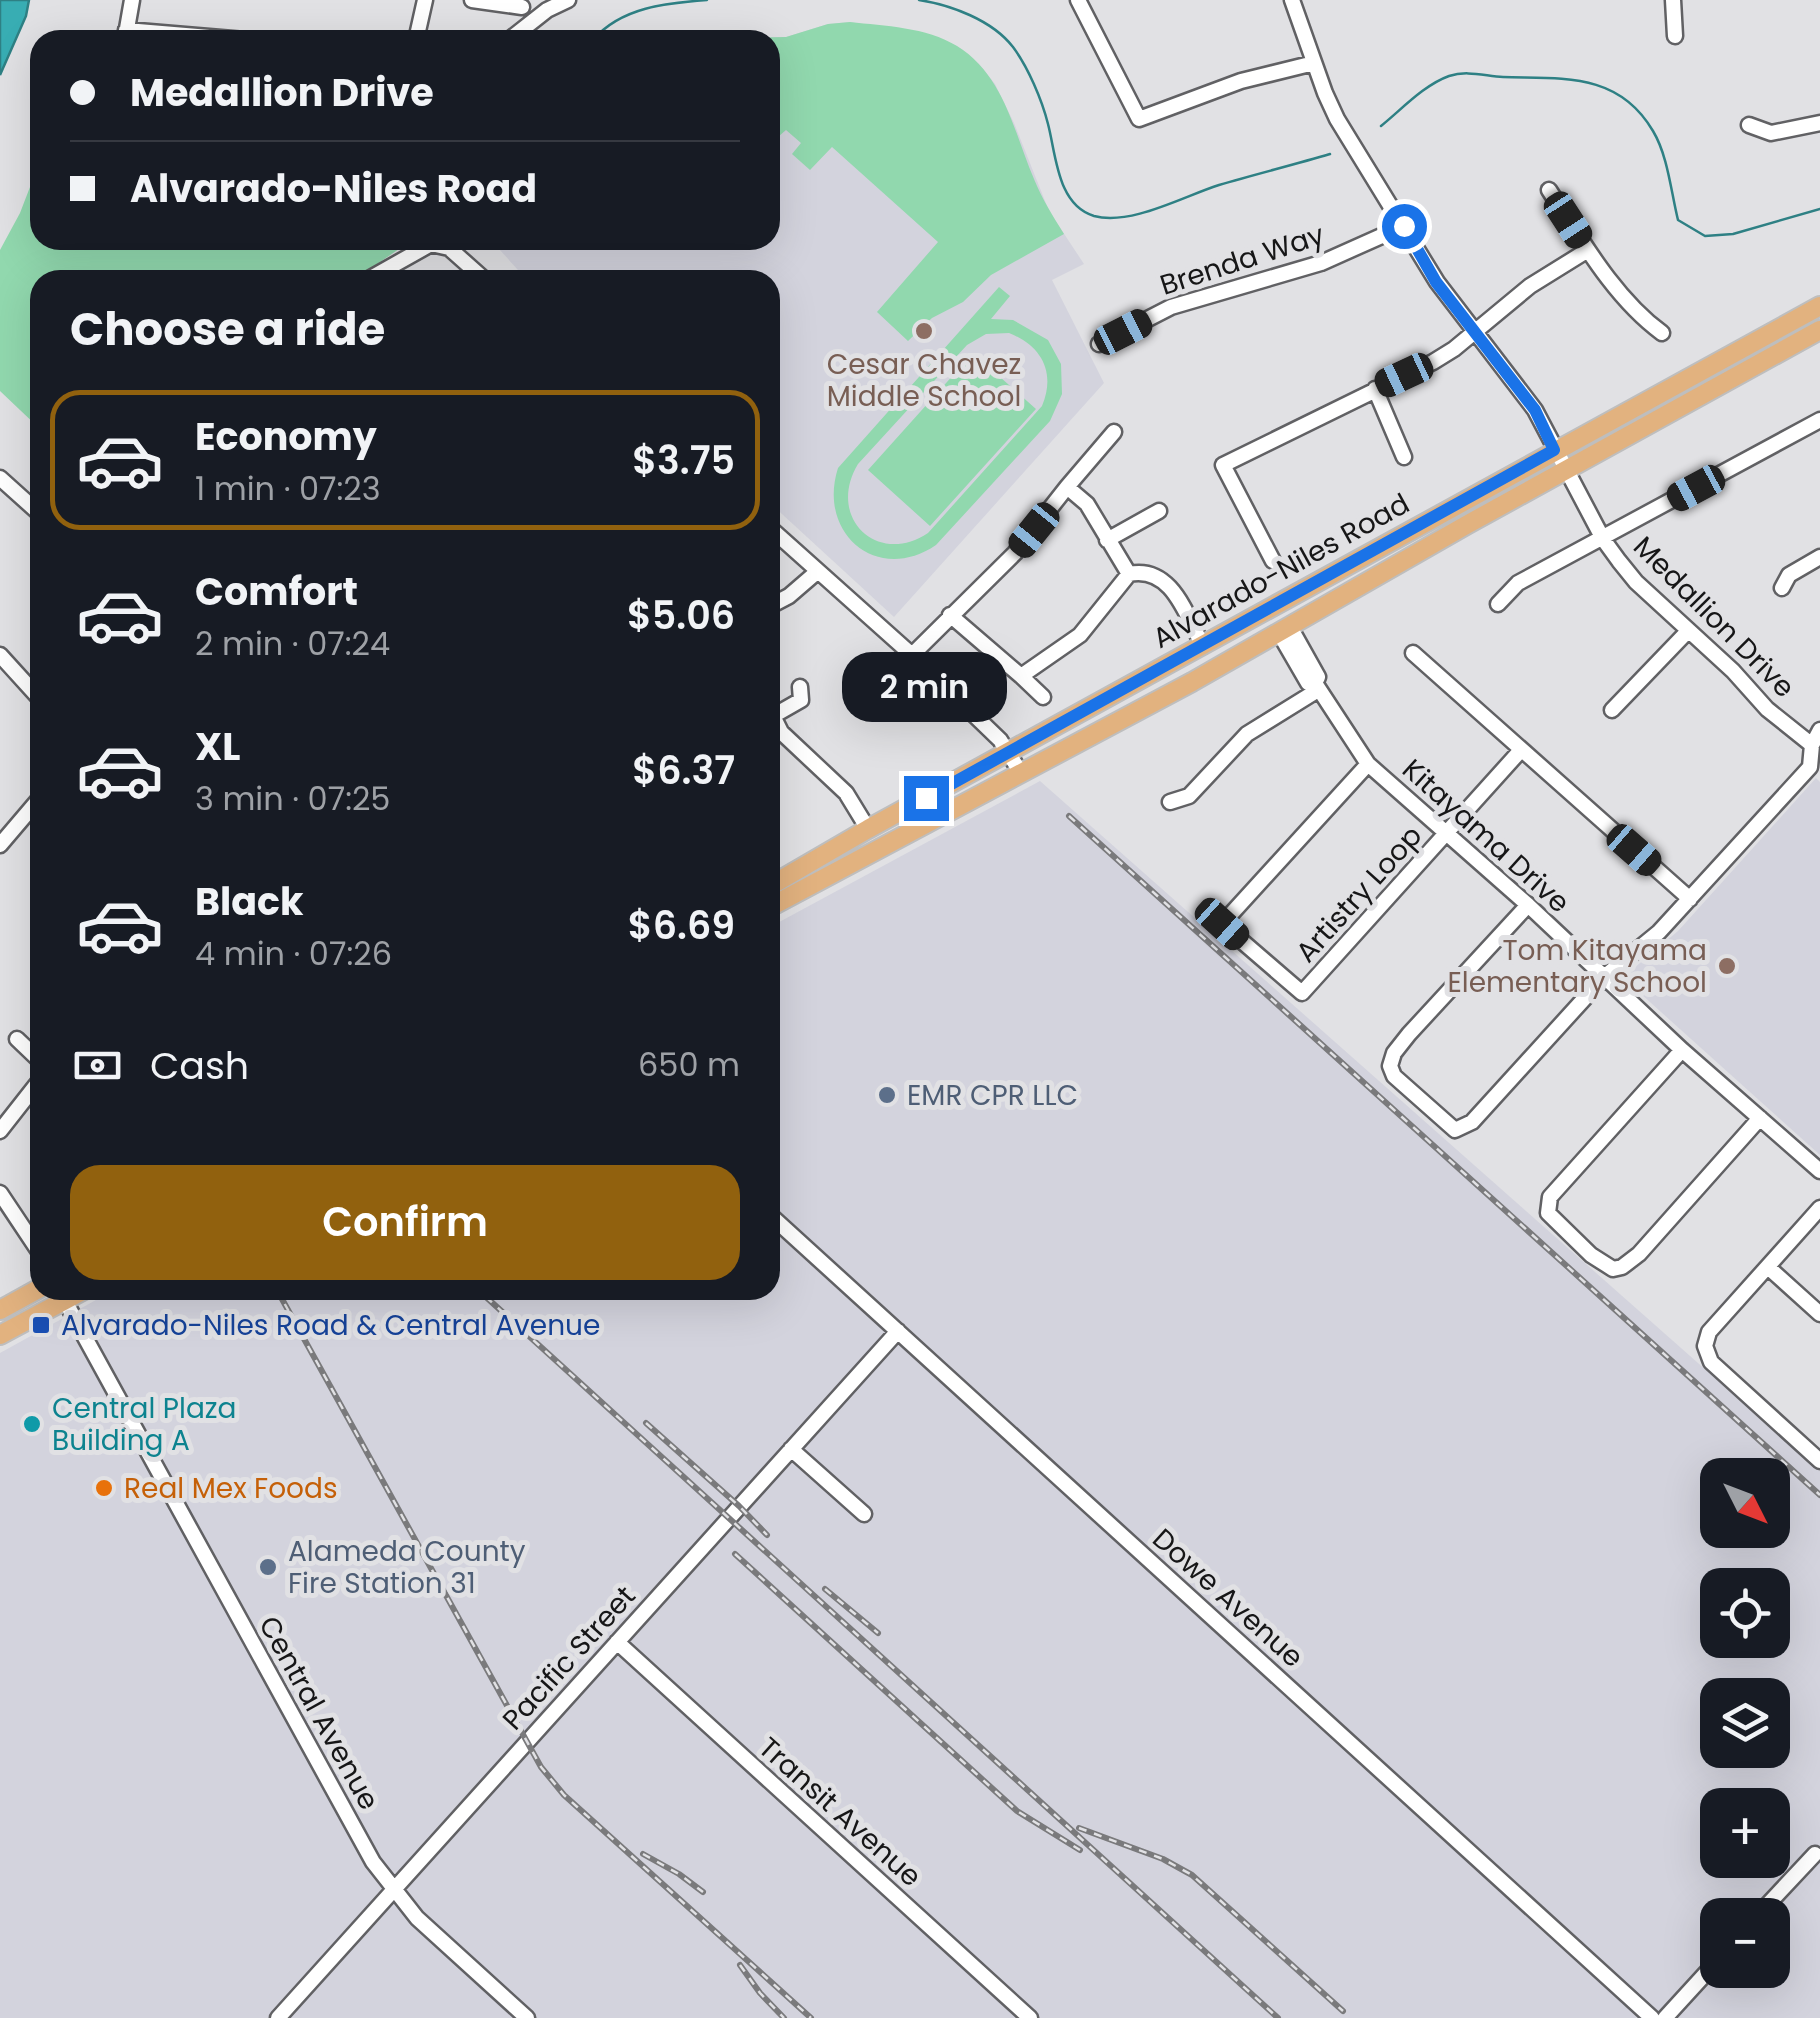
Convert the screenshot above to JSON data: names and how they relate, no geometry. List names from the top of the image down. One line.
{"streets":{"main road":["Alvarado-Niles Road"],"street":["Brenda Way","Medallion Drive","Kitayama Drive","Artistry Loop","Dowe Avenue","Pacific Street","Central Avenue","Transit Avenue"]},"crossings":[["Brenda Way","Medallion Drive"],["Alvarado-Niles Road","Medallion Drive"],["Alvarado-Niles Road","Kitayama Drive"],["Kitayama Drive","Artistry Loop"],["Dowe Avenue","Pacific Street"],["Pacific Street","Central Avenue"],["Pacific Street","Transit Avenue"]],"places":{"other":["Cesar Chavez Middle School","Tom Kitayama Elementary School","EMR CPR LLC","Central Plaza Building A","Real Mex Foods","Alameda County Fire Station 31"],"transit":["Alvarado-Niles Road & Central Avenue"]},"north":"bottom right","page":{"banner":["Medallion Drive","Alvarado-Niles Road"],"heading":"Choose a ride","list":[{"name":"Economy","note":"1 min · 07:23","value":"$3.75"},{"name":"Comfort","note":"2 min · 07:24","value":"$5.06"},{"name":"XL","note":"3 min · 07:25","value":"$6.37"},{"name":"Black","note":"4 min · 07:26","value":"$6.69"}],"bubble":"2 min","pay":["Cash","650 m"],"buttons":"Confirm","map_buttons":["+","−"]}}
